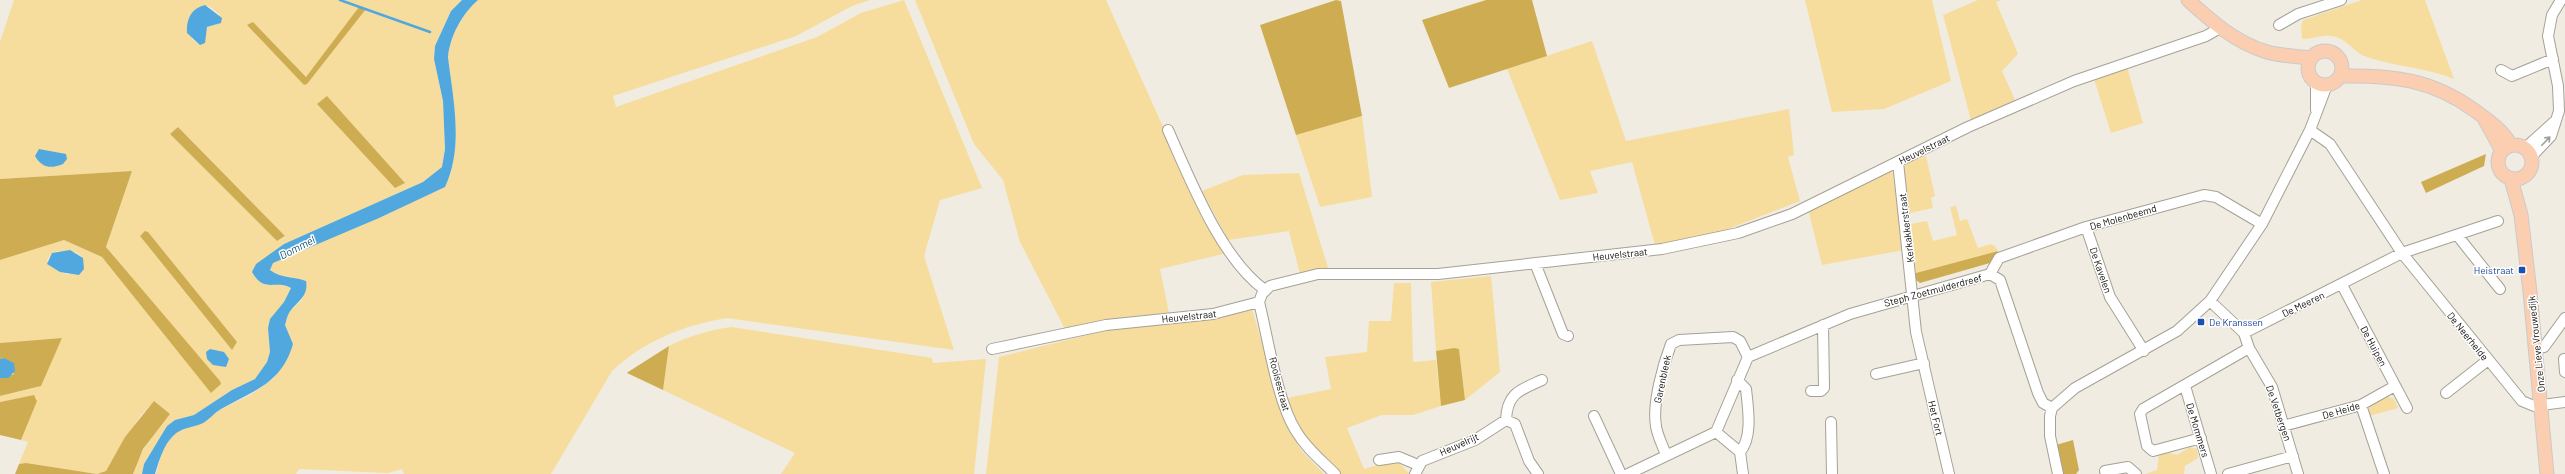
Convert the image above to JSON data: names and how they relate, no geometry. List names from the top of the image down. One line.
{"streets":{"main road":["Onze Lieve Vrouwedijk"],"street":["Heuvelstraat","De Molenbeemd","Kerkakkerstraat","De Kavelen","Steph Zoetmulderdreef","De Meeren","De Neerheide","De Huipen","Garenbleek","Rooisestraat","De Heide","De Vetbergen","Het Fort","De Mommers","Heuvelrijt"]},"crossings":[["Heuvelstraat","Kerkakkerstraat"],["Heuvelstraat","Rooisestraat"],["De Molenbeemd","De Kavelen"],["De Molenbeemd","Steph Zoetmulderdreef"],["Kerkakkerstraat","Steph Zoetmulderdreef"],["Kerkakkerstraat","Het Fort"],["Steph Zoetmulderdreef","Garenbleek"],["Steph Zoetmulderdreef","Het Fort"],["De Meeren","De Neerheide"],["De Meeren","De Huipen"],["De Meeren","De Vetbergen"],["De Neerheide","Onze Lieve Vrouwedijk"],["De Huipen","De Heide"],["De Heide","De Vetbergen"]],"water":["Dommel"],"places":{"transit":["Heistraat","De Kranssen"]}}
